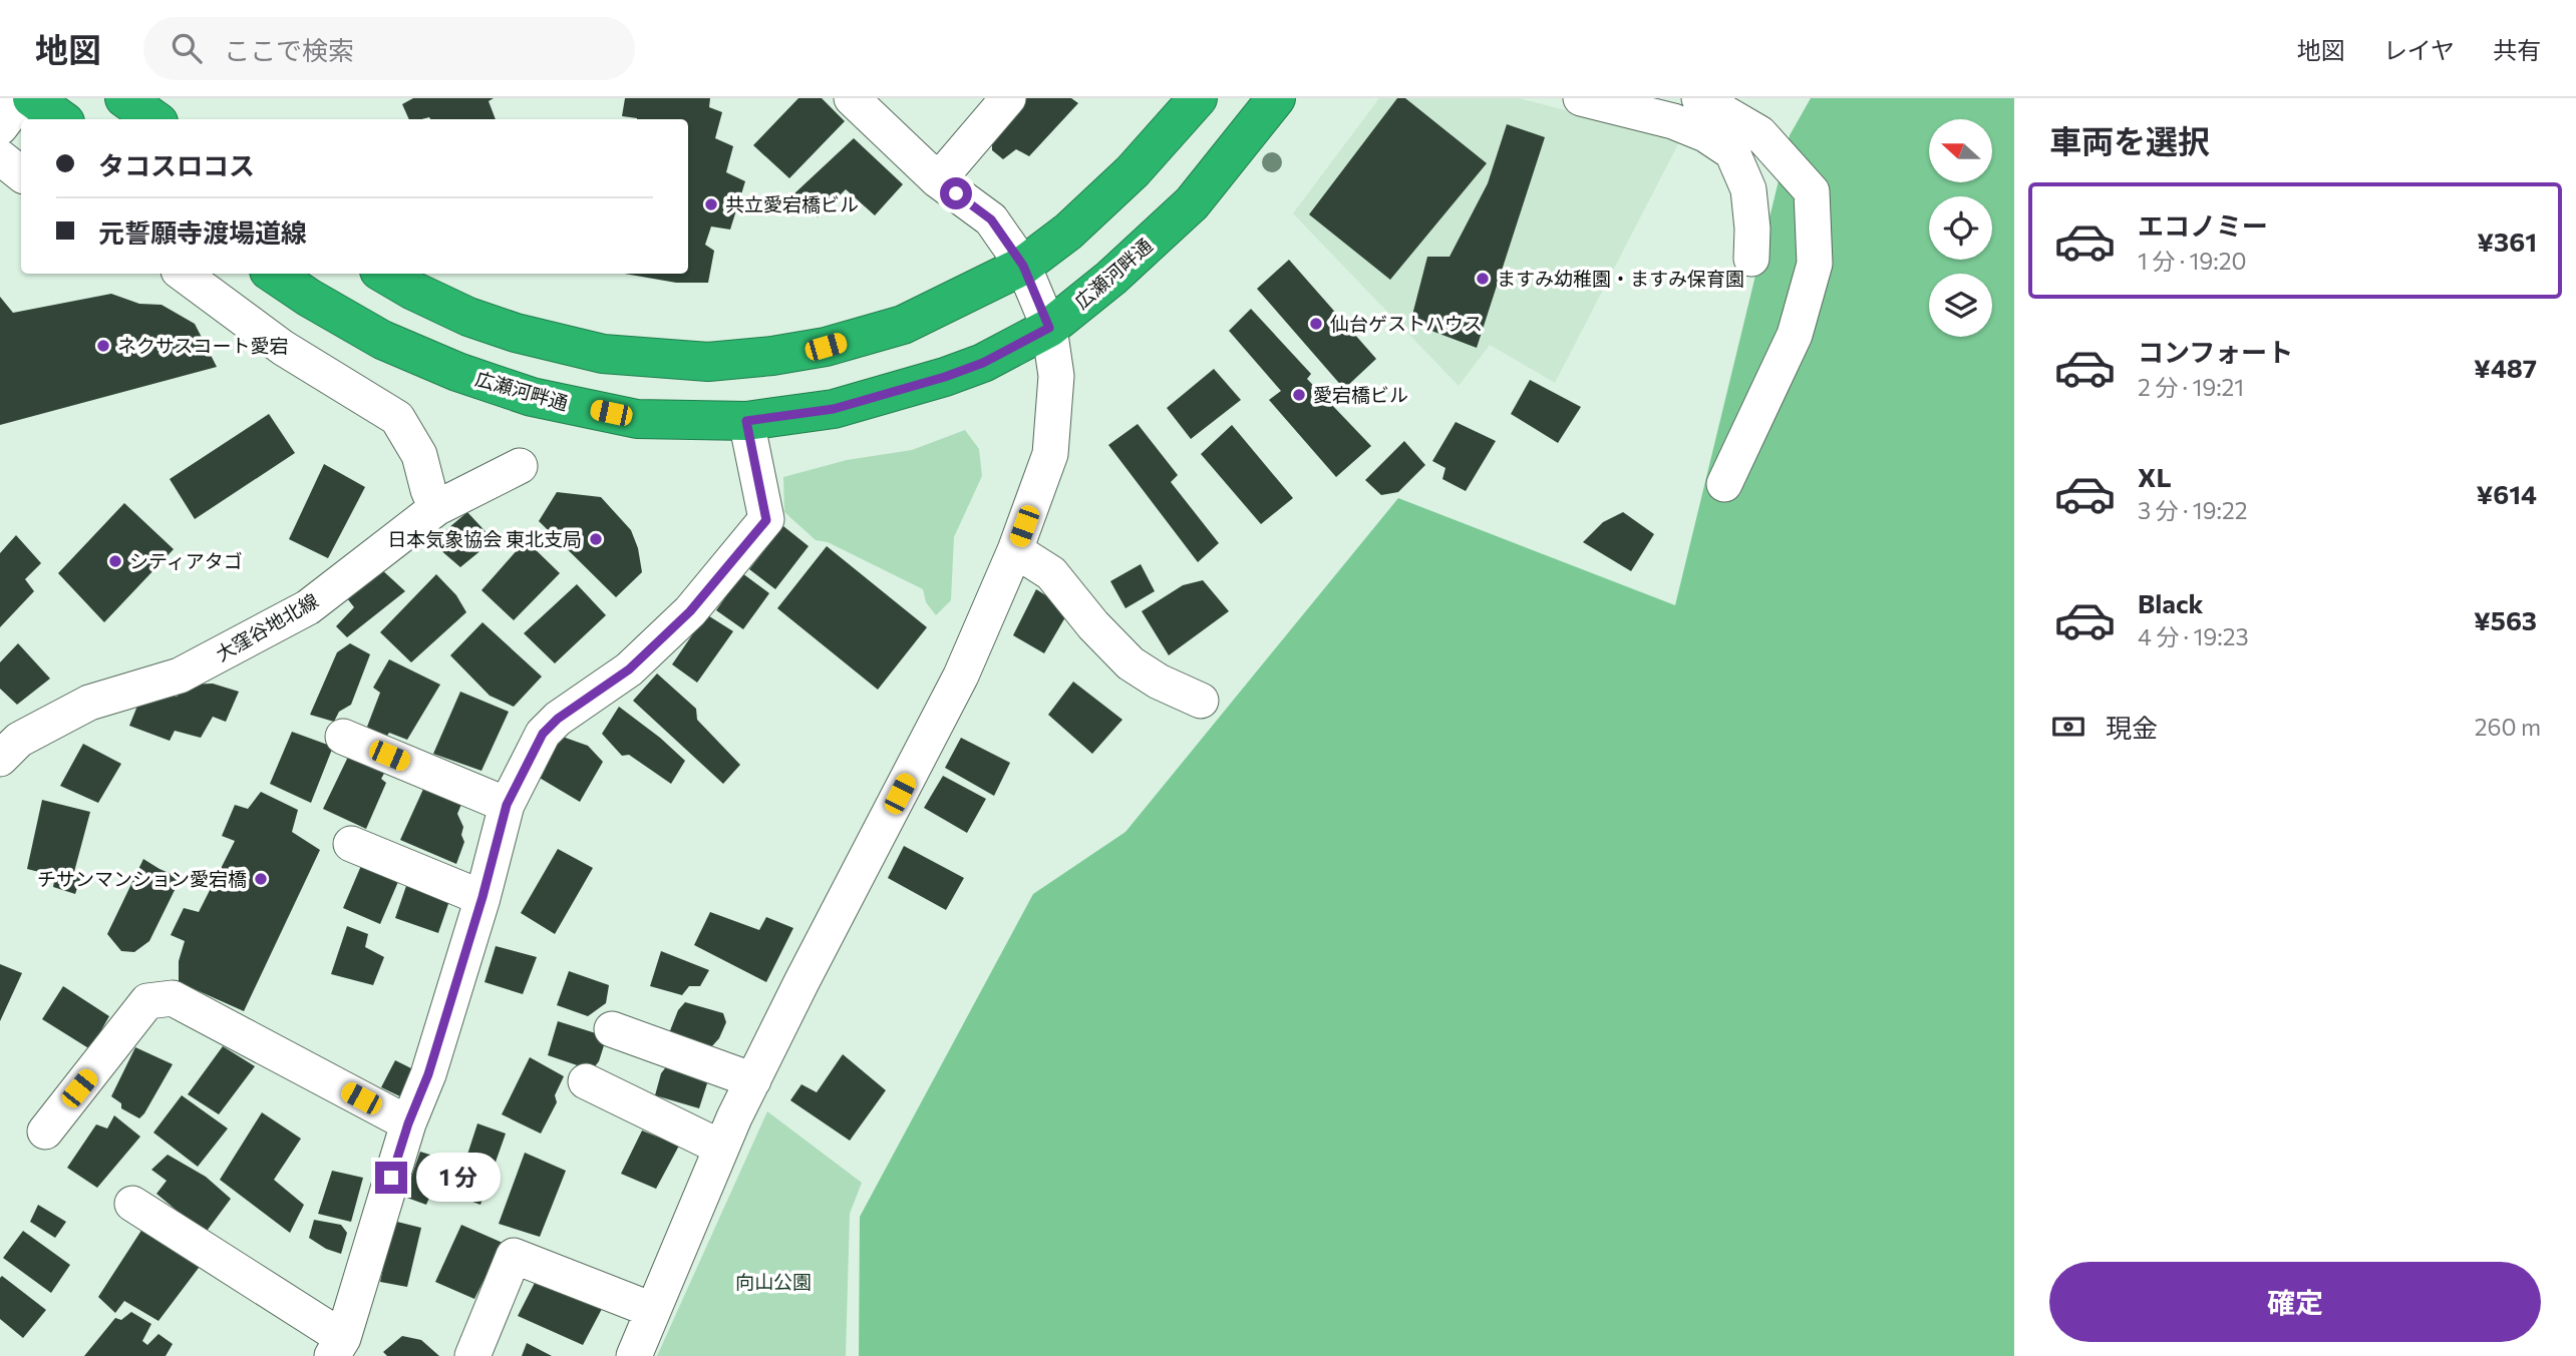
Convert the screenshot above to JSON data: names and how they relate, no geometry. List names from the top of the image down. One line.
{"streets":{"highway":["広瀬河畔通"],"street":["大窪谷地北線"]},"parks":["向山公園"],"places":["共立愛宕橋ビル","ますみ幼稚園・ますみ保育園","仙台ゲストハウス","ネクサスコート愛宕","愛宕橋ビル","日本気象協会 東北支局","シティアタゴ","チサンマンション愛宕橋"],"north":"left","page":{"header":"地図","search":"ここで検索","nav":["地図","レイヤ","共有"],"heading":"車両を選択","banner":["タコスロコス","元誓願寺渡場道線"],"list":[{"name":"エコノミー","note":"1 分 · 19:20","value":"¥361"},{"name":"コンフォート","note":"2 分 · 19:21","value":"¥487"},{"name":"XL","note":"3 分 · 19:22","value":"¥614"},{"name":"Black","note":"4 分 · 19:23","value":"¥563"}],"pay":["現金","260 m"],"bubble":"1 分","buttons":"確定"}}
